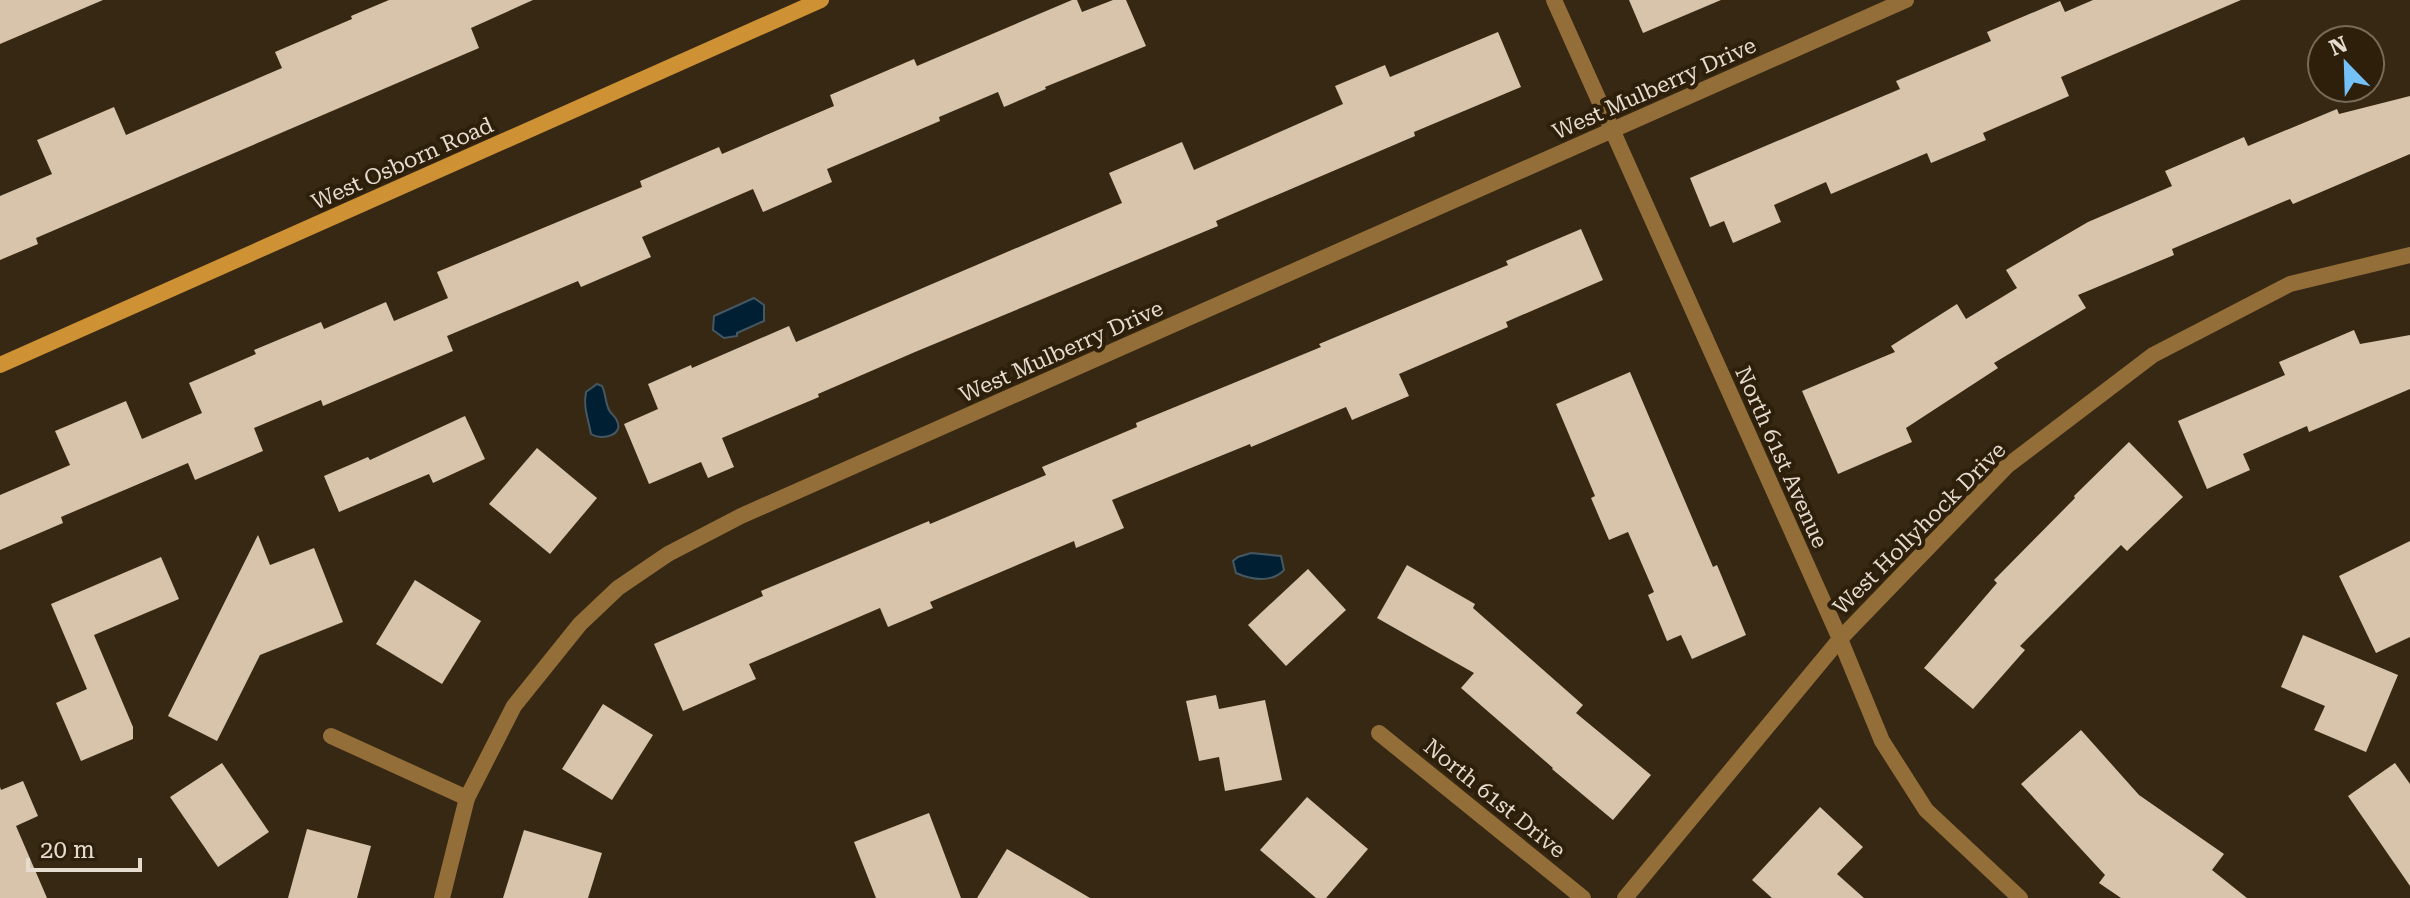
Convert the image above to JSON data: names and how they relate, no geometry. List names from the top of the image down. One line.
{"streets":{"street":["West Mulberry Drive","West Osborn Road","North 61st Avenue","West Hollyhock Drive","North 61st Drive"]},"crossings":[["West Mulberry Drive","North 61st Avenue"],["North 61st Avenue","West Hollyhock Drive"]],"scale_bar":"20 m","north":"top left"}
